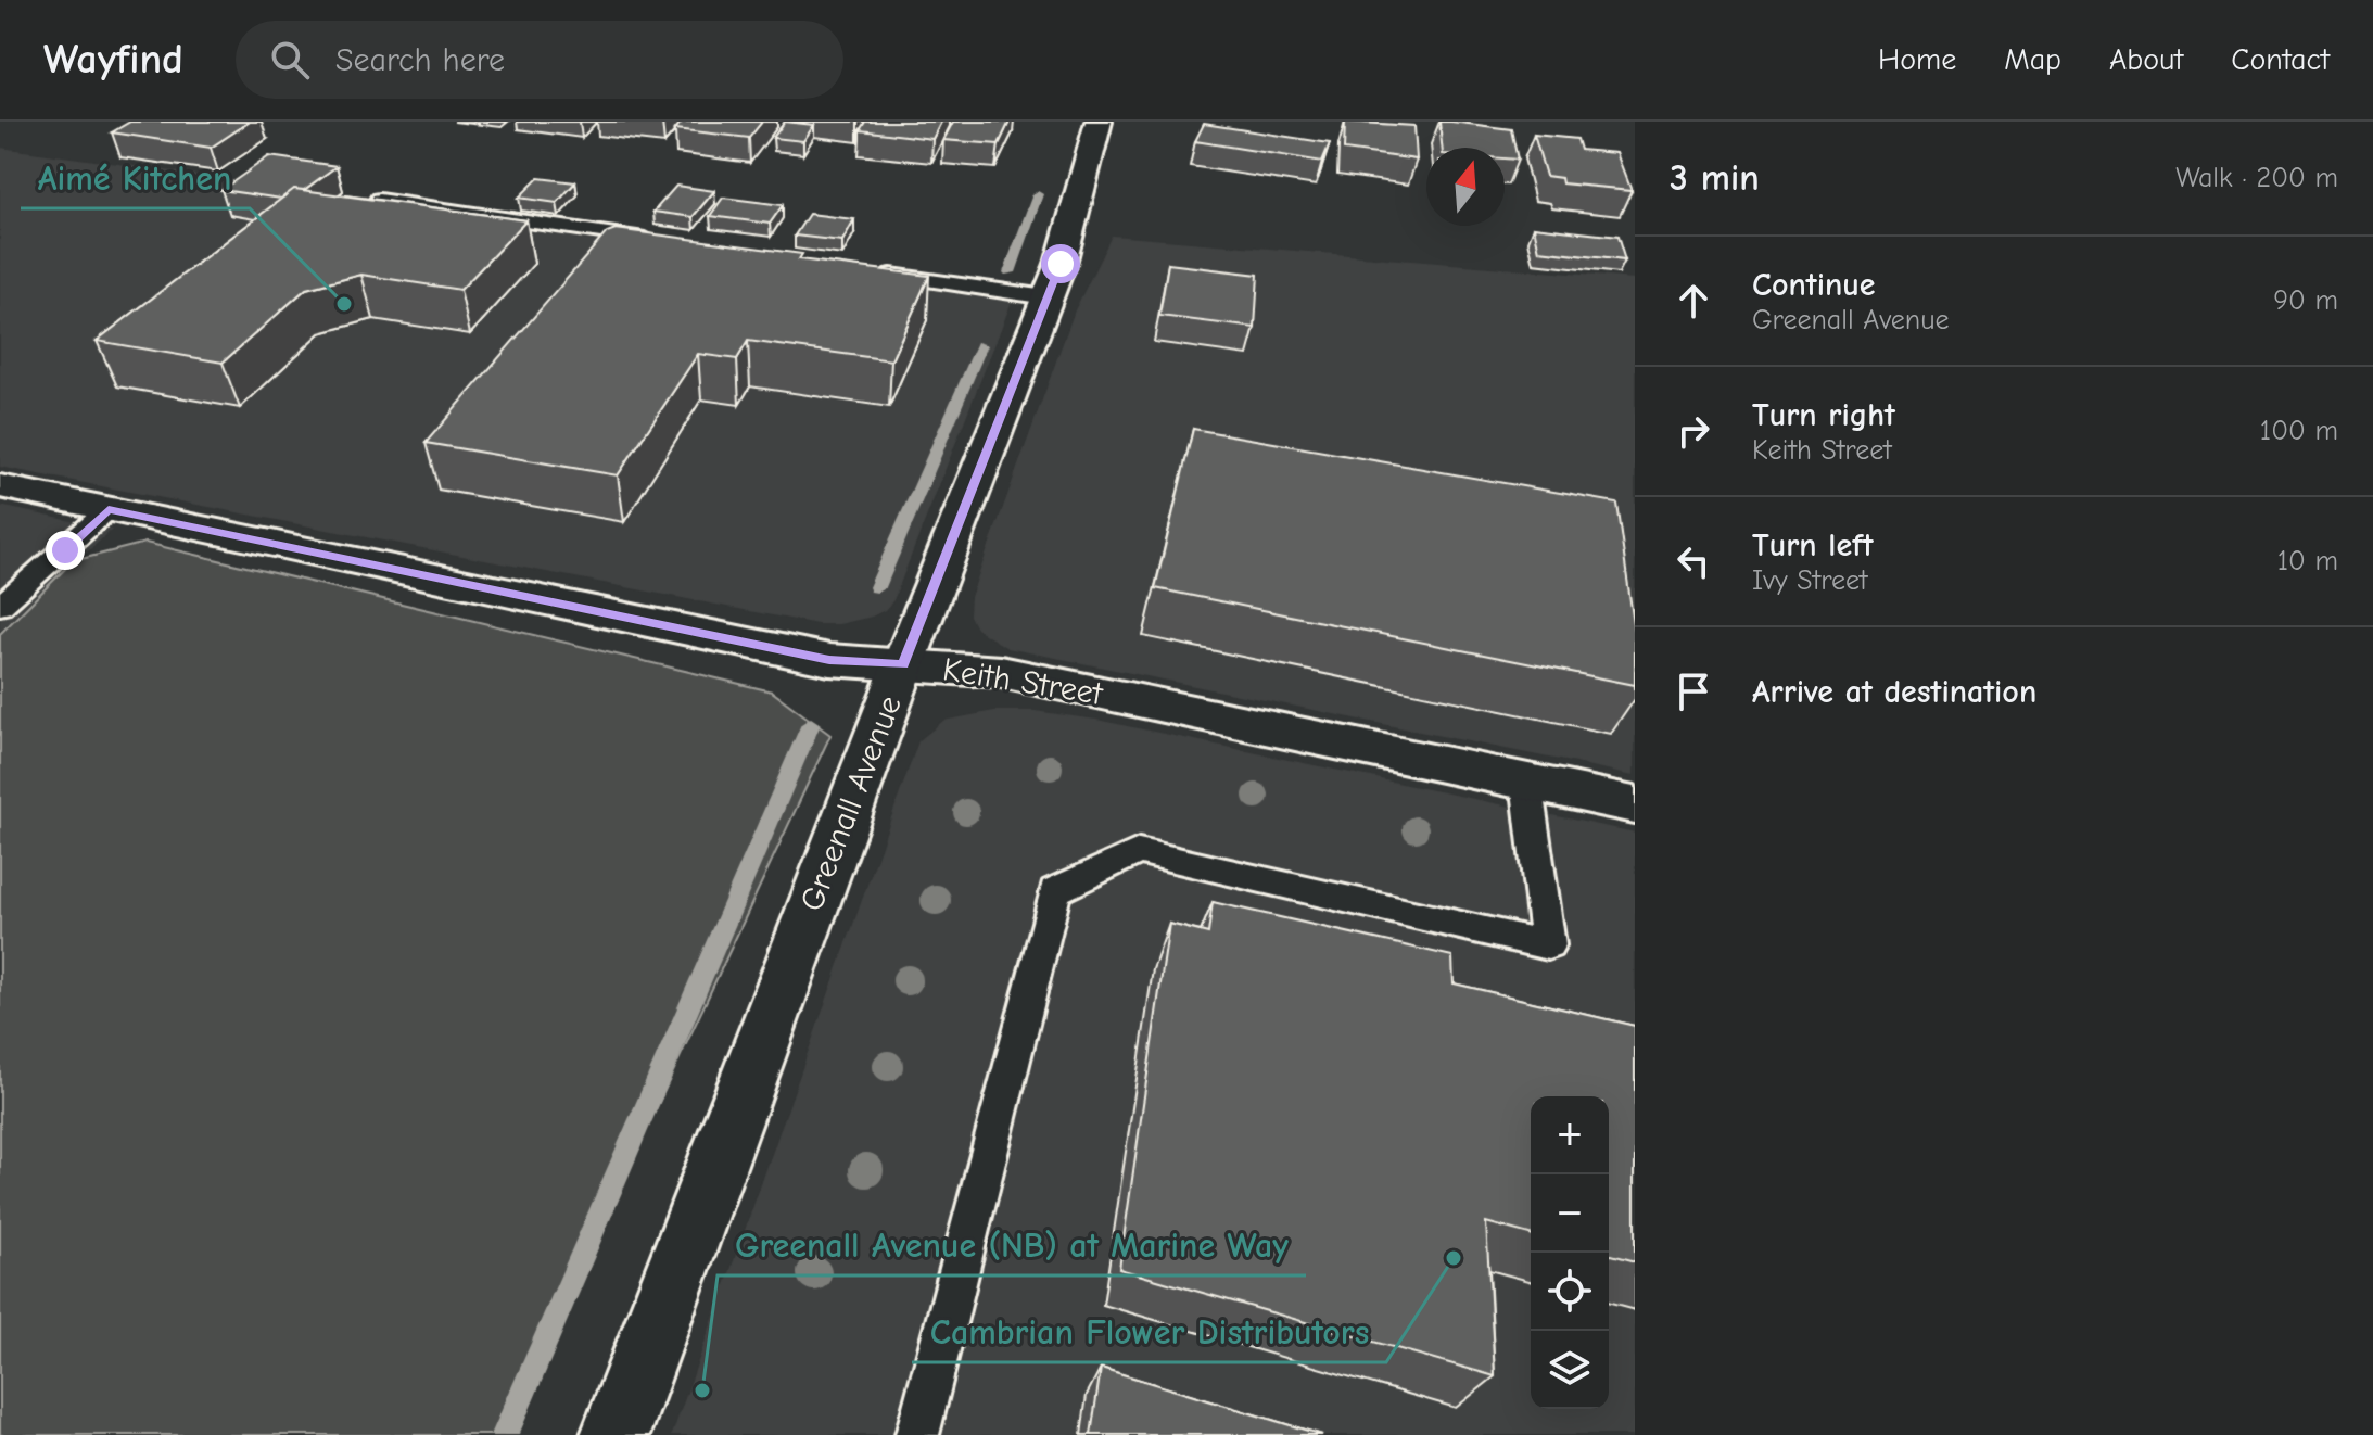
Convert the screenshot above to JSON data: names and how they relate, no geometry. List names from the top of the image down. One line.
{"streets":{"street":["Keith Street","Greenall Avenue"]},"crossings":[["Keith Street","Greenall Avenue"]],"places":["Aimé Kitchen","Cambrian Flower Distributors","Greenall Avenue (NB) at Marine Way"],"north":"top","page":{"header":"Wayfind","search":"Search here","nav":["Home","Map","About","Contact"],"heading":["3 min","Walk · 200 m"],"list":[["Continue","Greenall Avenue","90 m"],["Turn right","Keith Street","100 m"],["Turn left","Ivy Street","10 m"],"Arrive at destination"],"map_buttons":["+","−"]}}
